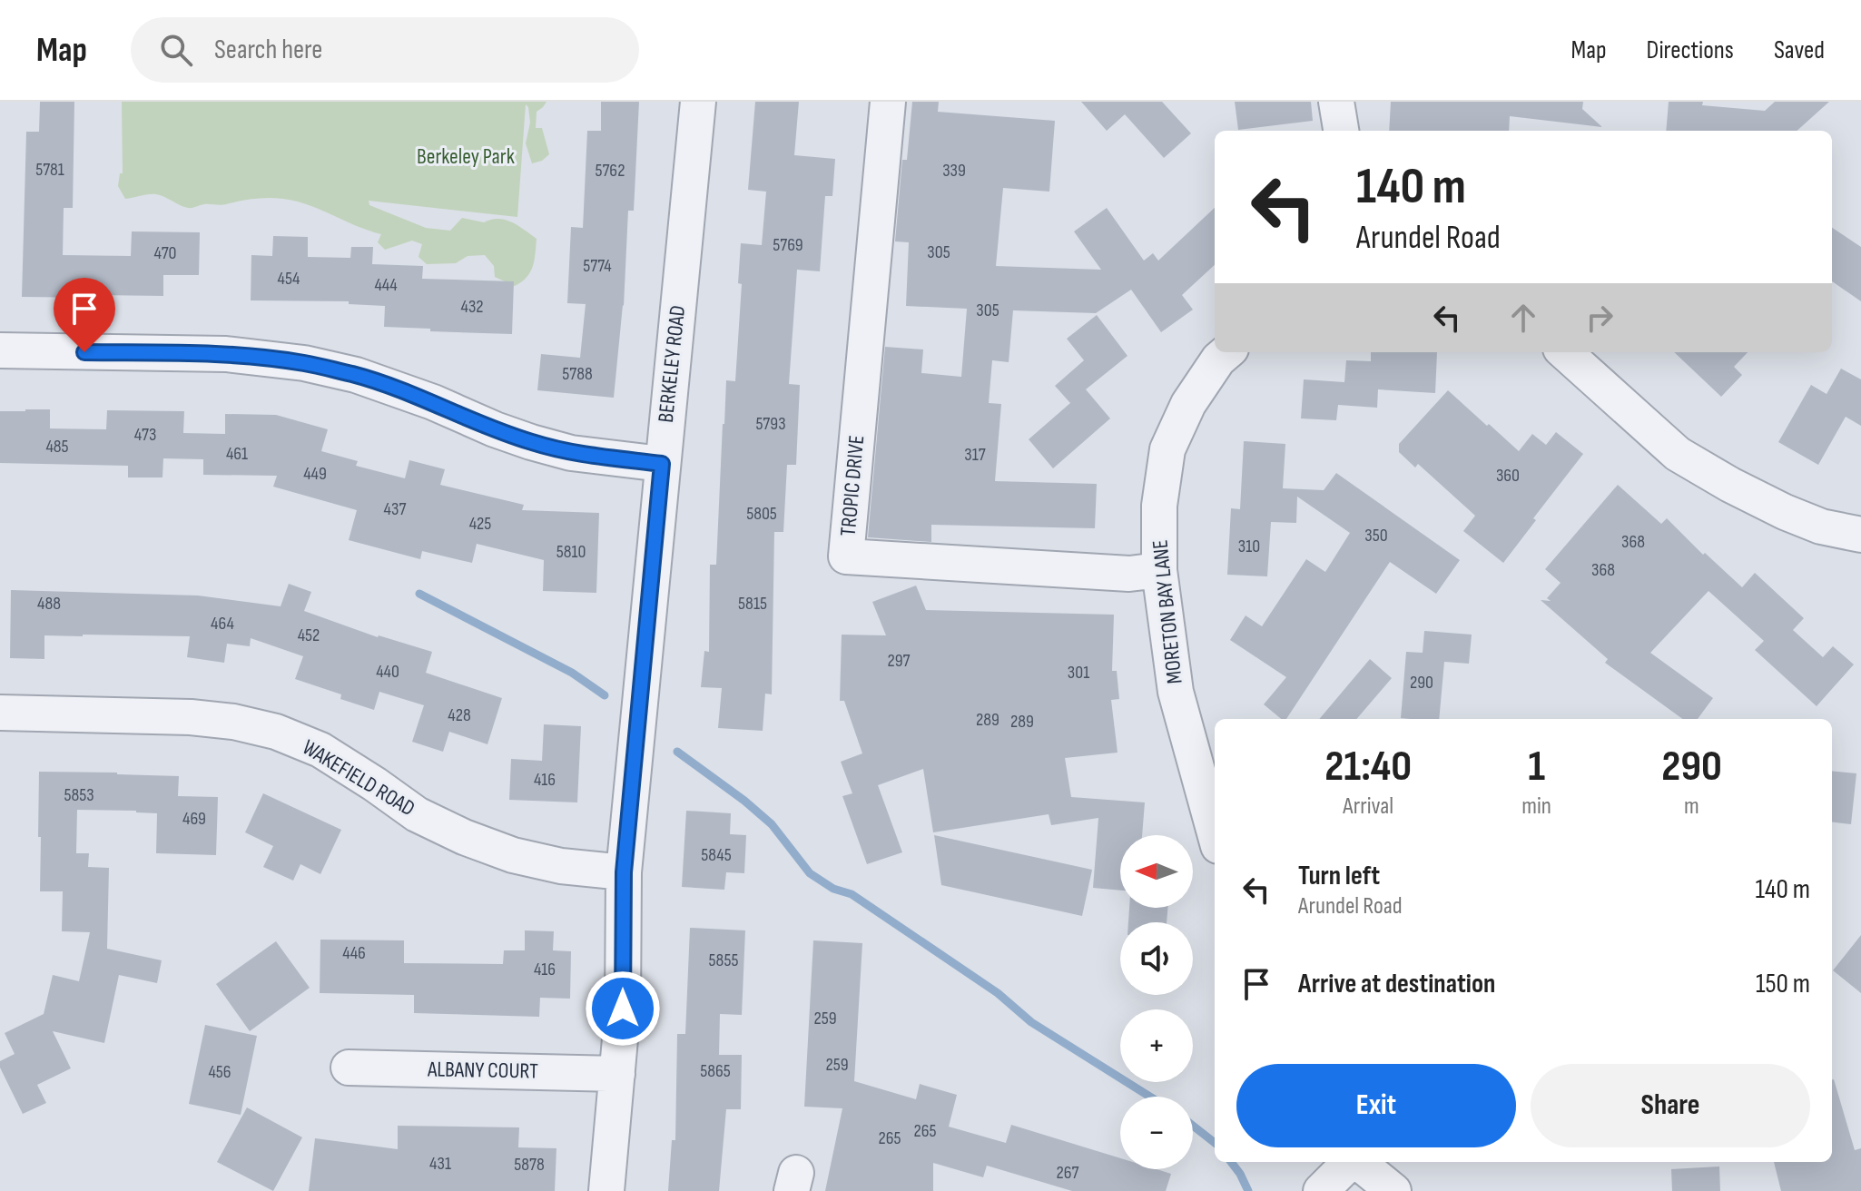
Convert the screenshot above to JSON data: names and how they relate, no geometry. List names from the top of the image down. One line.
{"streets":{"street":["BERKELEY ROAD","TROPIC DRIVE","MORETON BAY LANE","WAKEFIELD ROAD","ALBANY COURT"]},"crossings":[["BERKELEY ROAD","WAKEFIELD ROAD"],["BERKELEY ROAD","ALBANY COURT"],["TROPIC DRIVE","MORETON BAY LANE"]],"parks":["Berkeley Park"],"house_numbers":["5781","5762","339","5769","305","470","5774","454","444","432","305","5788","5793","473","485","461","317","449","360","437","5805","425","350","368","310","5810","368","488","5815","464","452","297","440","301","290","428","289","289","416","5853","469","5845","446","5855","416","259","259","5865","456","265","265","431","5878","267"],"north":"left","page":{"header":"Map","search":"Search here","nav":["Map","Directions","Saved"],"turn":["140 m","Arundel Road"],"eta":["21:40","Arrival","1","min","290","m"],"map_buttons":["+","−"],"list":[{"name":"Turn left","note":"Arundel Road","value":"140 m"},{"name":"Arrive at destination","value":"150 m"}],"buttons":["Exit","Share"]}}
